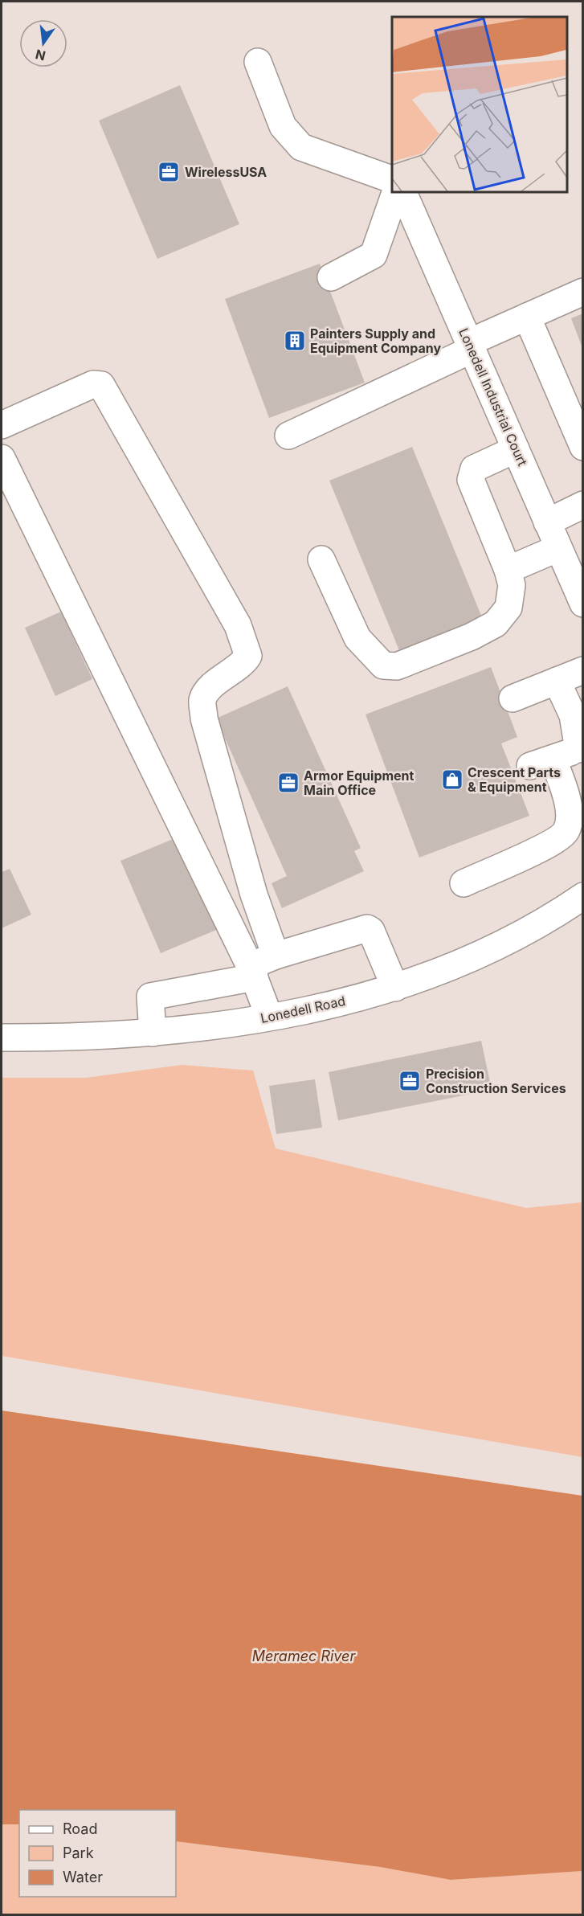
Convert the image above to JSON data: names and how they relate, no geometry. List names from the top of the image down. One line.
{"streets":{"street":["Lonedell Industrial Court","Lonedell Road"]},"water":["Meramec River"],"places":{"office":["WirelessUSA","Armor Equipment Main Office","Precision Construction Services"],"building":["Painters Supply and Equipment Company"],"shop":["Crescent Parts & Equipment"]},"legend":["Road","Park","Water"],"north":"bottom"}
